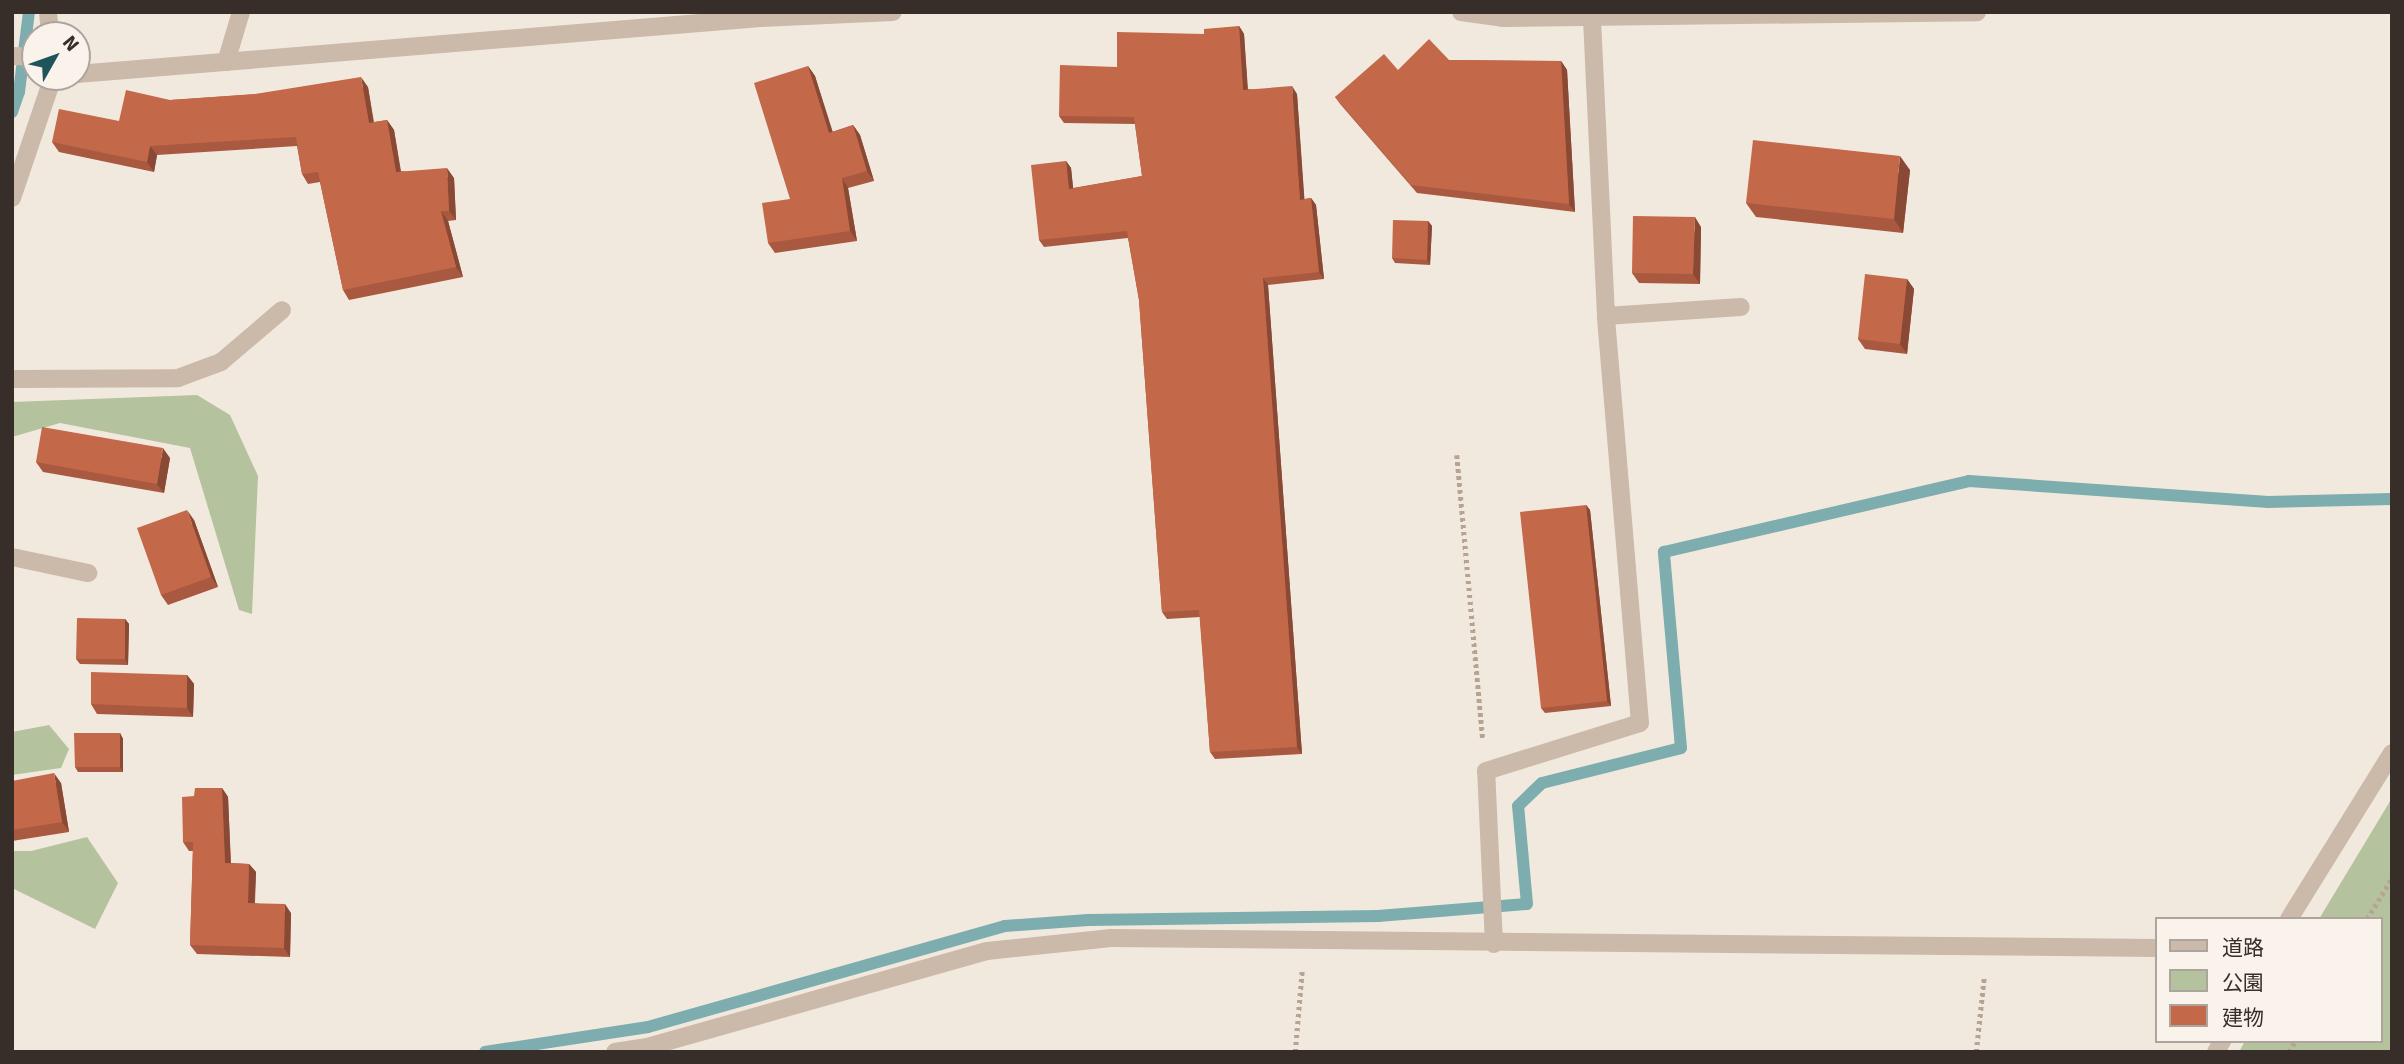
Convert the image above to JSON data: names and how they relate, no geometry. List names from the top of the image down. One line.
{"legend":["道路","公園","建物"],"north":"top right"}
